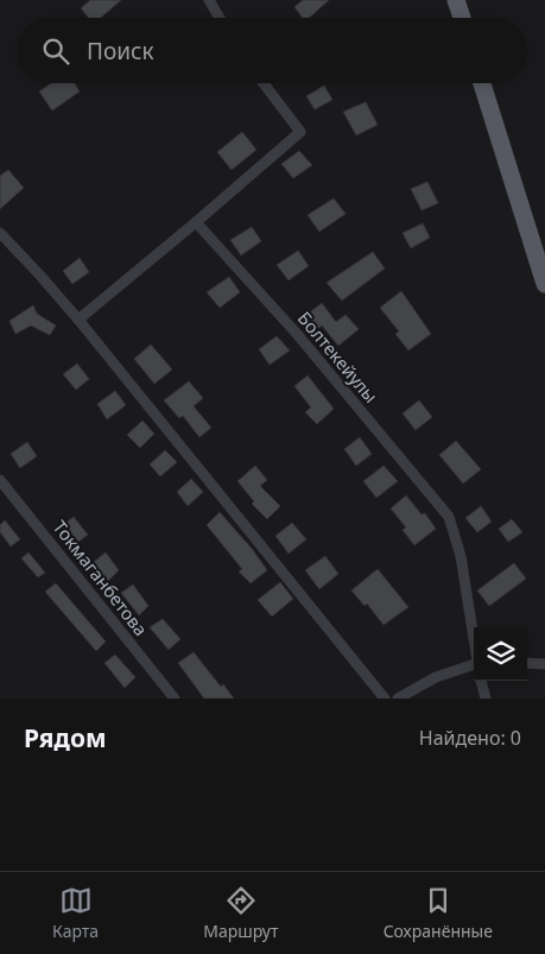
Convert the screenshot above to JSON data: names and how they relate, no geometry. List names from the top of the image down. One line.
{"streets":{"street":["Болтекейулы","Токмаганбетова"]},"page":{"search":"Поиск","heading":["Рядом","Найдено: 0"],"nav":["Карта","Маршрут","Сохранённые"]}}
